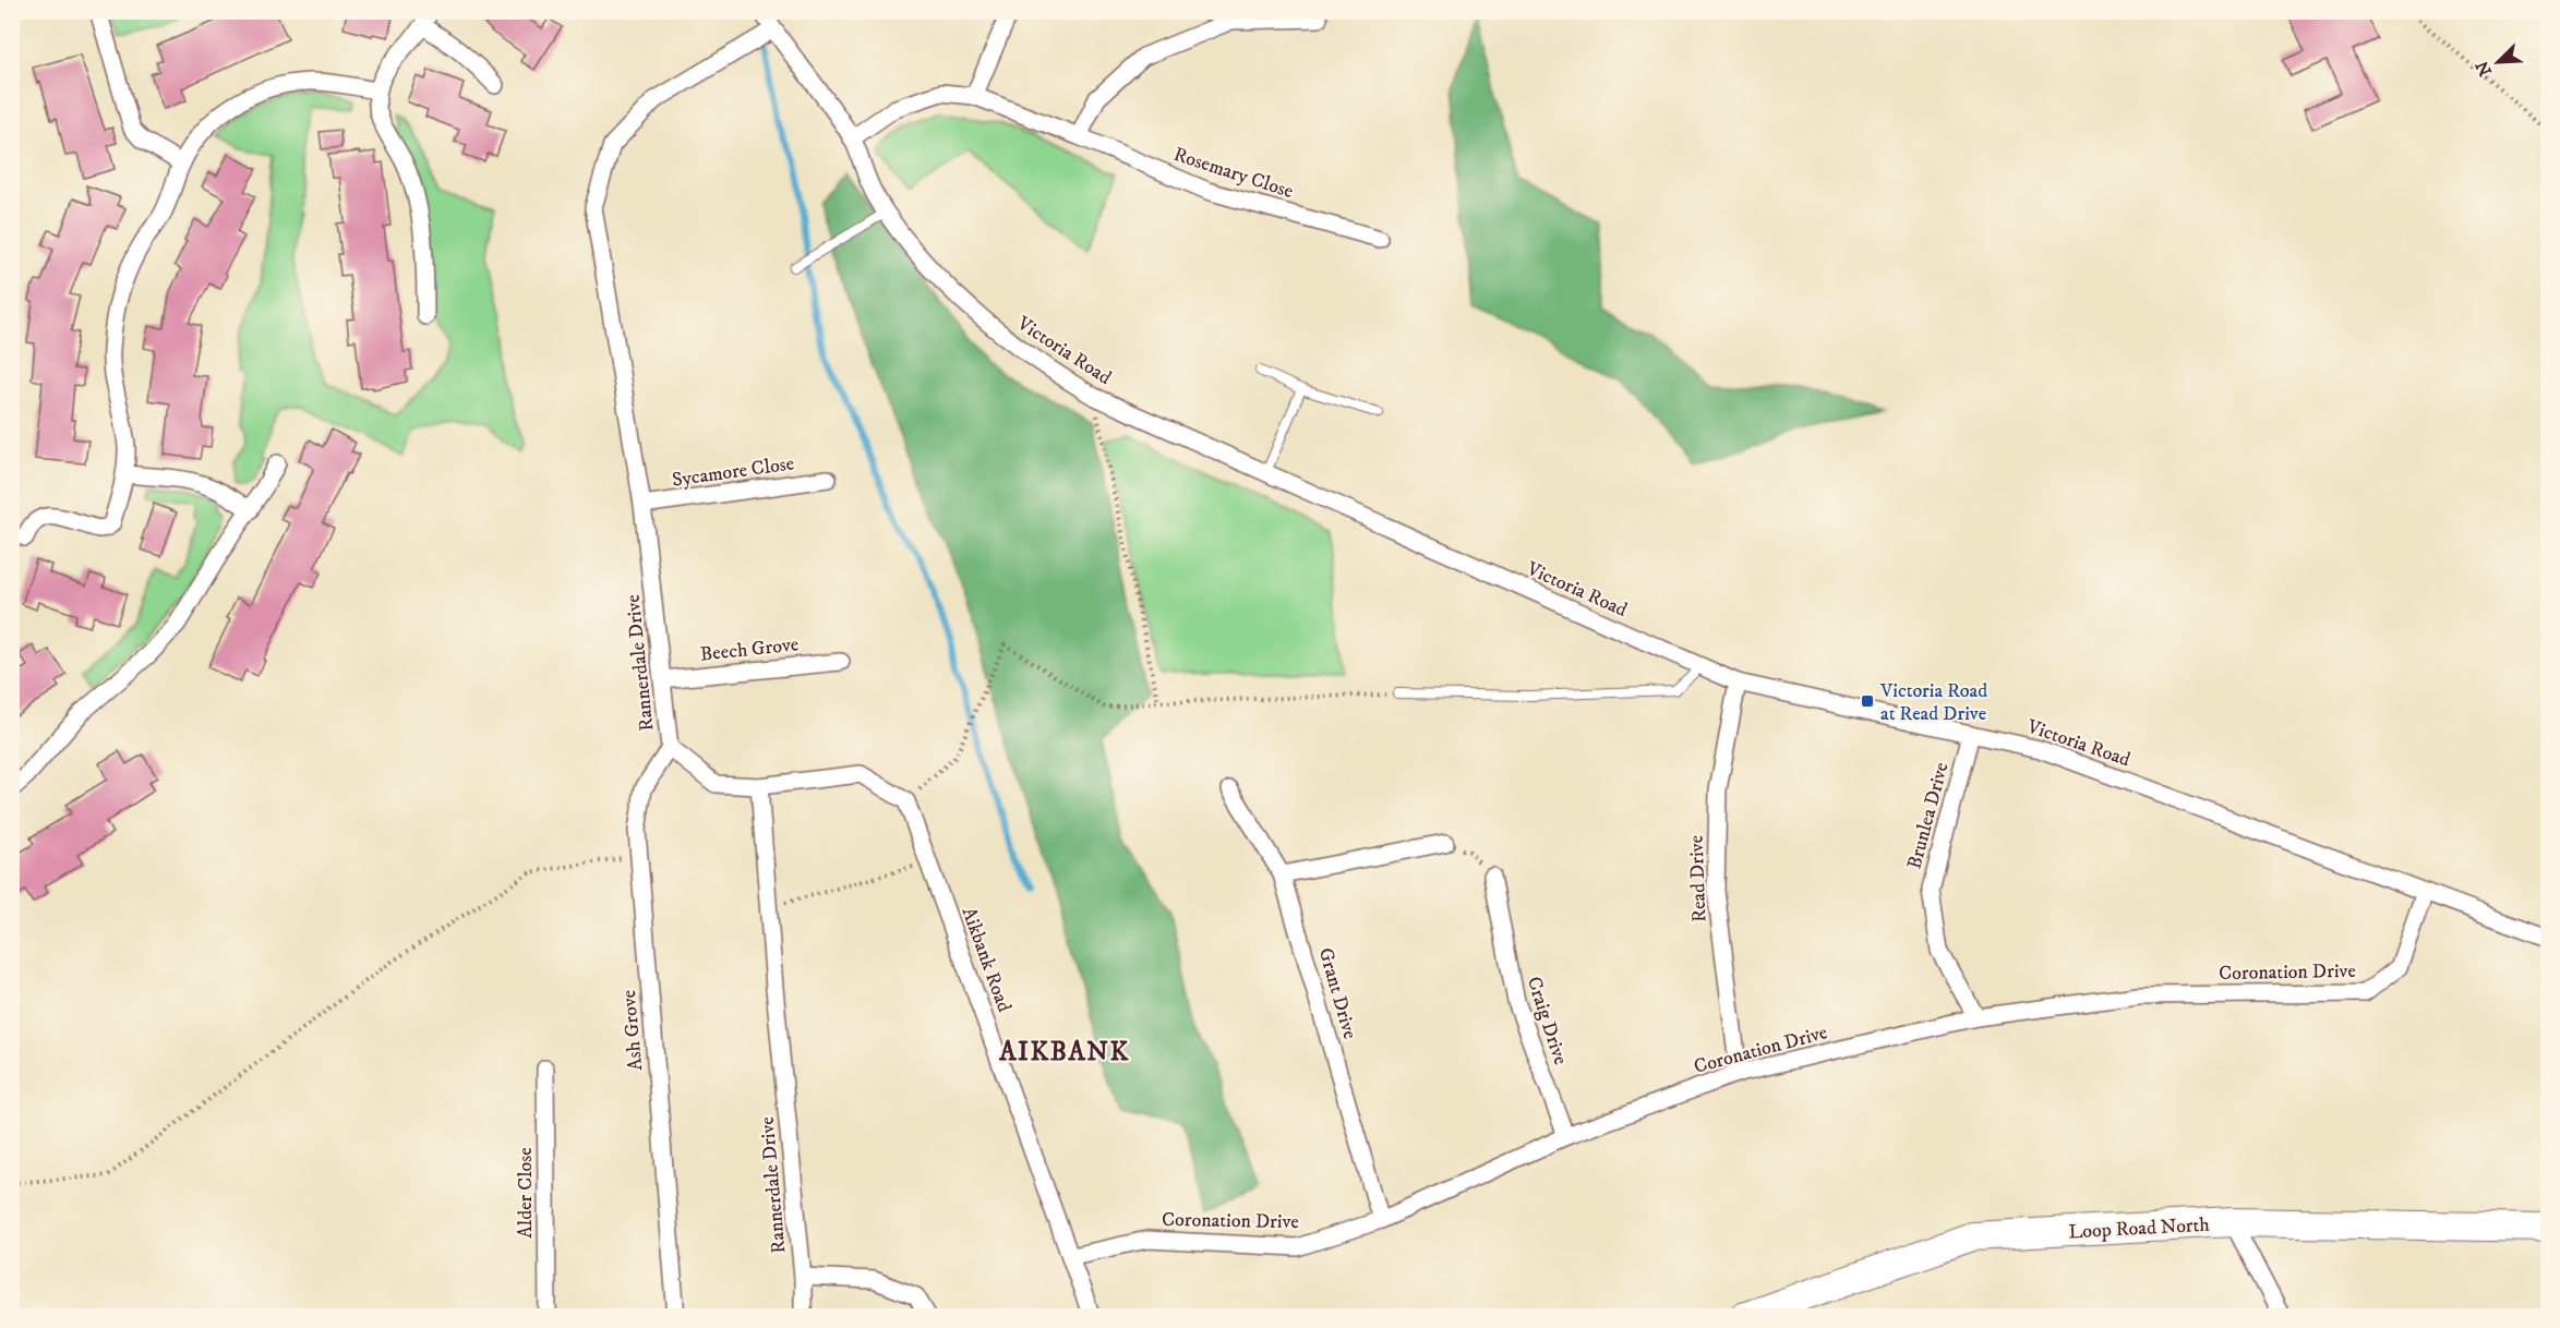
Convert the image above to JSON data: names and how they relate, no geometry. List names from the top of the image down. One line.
{"streets":{"highway":["Loop Road North"],"street":["Rosemary Close","Victoria Road","Sycamore Close","Beech Grove","Rannerdale Drive","Brunlea Drive","Read Drive","Aikbank Road","Coronation Drive","Grant Drive","Craig Drive","Ash Grove","Alder Close"]},"crossings":[["Rosemary Close","Victoria Road"],["Victoria Road","Rannerdale Drive"],["Victoria Road","Brunlea Drive"],["Victoria Road","Read Drive"],["Victoria Road","Coronation Drive"],["Sycamore Close","Rannerdale Drive"],["Beech Grove","Rannerdale Drive"],["Rannerdale Drive","Ash Grove"],["Brunlea Drive","Coronation Drive"],["Read Drive","Coronation Drive"],["Aikbank Road","Coronation Drive"],["Coronation Drive","Grant Drive"],["Coronation Drive","Craig Drive"]],"districts":["AIKBANK"],"places":{"transit":["Victoria Road at Read Drive"]},"north":"bottom left"}
